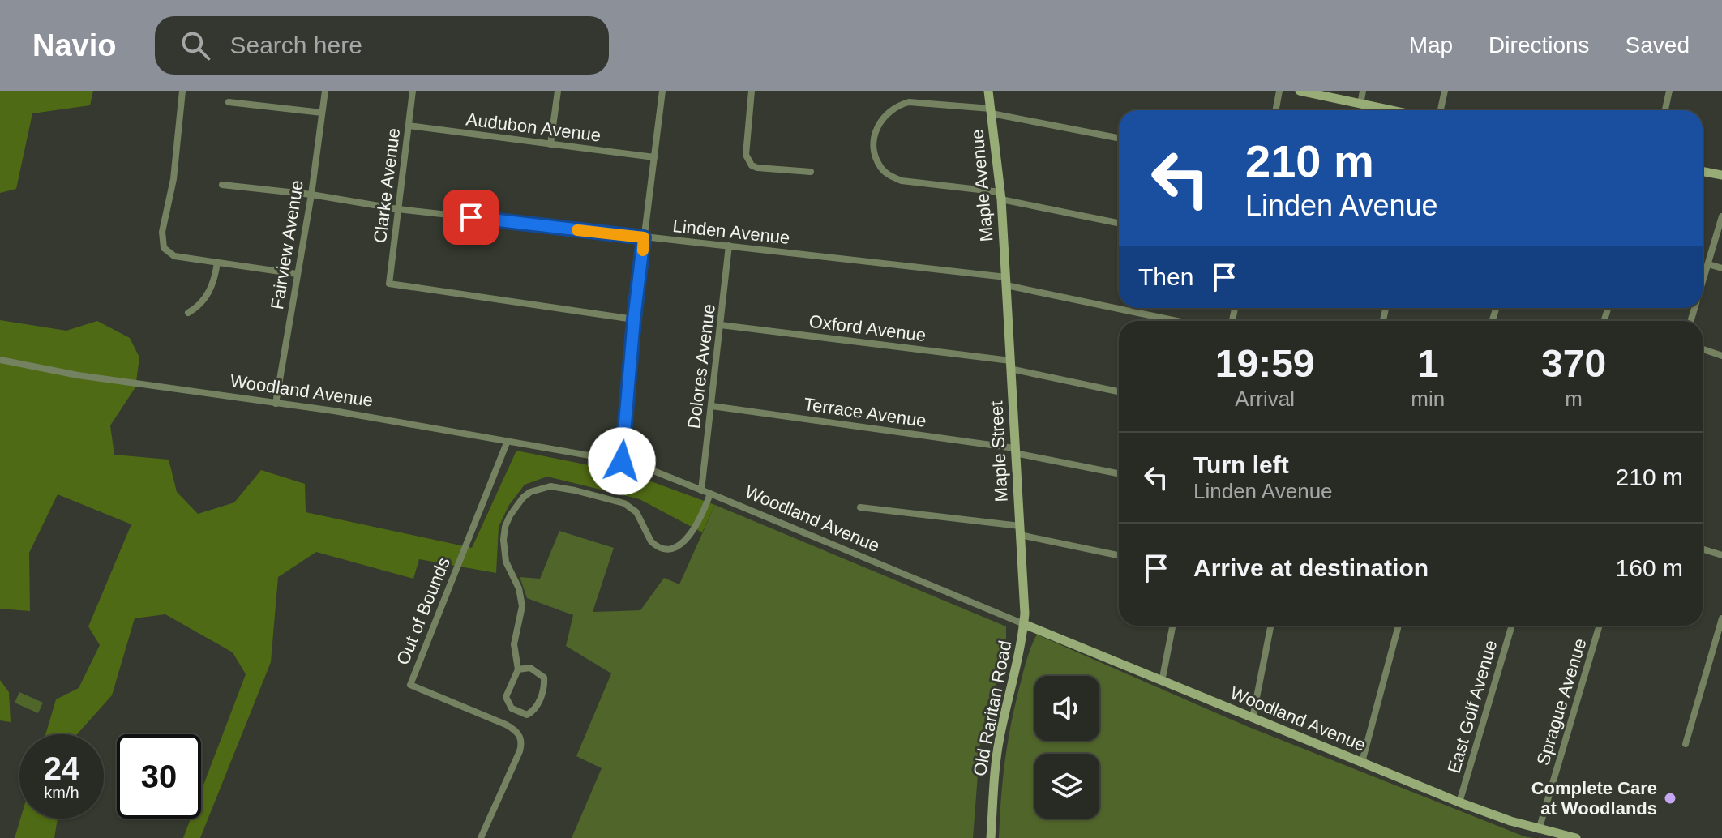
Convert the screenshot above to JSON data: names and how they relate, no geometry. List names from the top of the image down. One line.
{"streets":{"main road":["Maple Avenue","Woodland Avenue","Maple Street","Old Raritan Road"],"street":["Audubon Avenue","Clarke Avenue","Linden Avenue","Fairview Avenue","Oxford Avenue","Dolores Avenue","Terrace Avenue","Out of Bounds","Sprague Avenue","East Golf Avenue"]},"crossings":[["Audubon Avenue","Clarke Avenue"],["Clarke Avenue","Linden Avenue"],["Maple Avenue","Linden Avenue"],["Maple Avenue","Maple Street"],["Linden Avenue","Fairview Avenue"],["Linden Avenue","Dolores Avenue"],["Linden Avenue","Maple Street"],["Fairview Avenue","Woodland Avenue"],["Oxford Avenue","Dolores Avenue"],["Oxford Avenue","Maple Street"],["Dolores Avenue","Woodland Avenue"],["Dolores Avenue","Terrace Avenue"],["Woodland Avenue","Maple Street"],["Woodland Avenue","Out of Bounds"],["Woodland Avenue","Sprague Avenue"],["Woodland Avenue","East Golf Avenue"],["Woodland Avenue","Old Raritan Road"],["Terrace Avenue","Maple Street"],["Maple Street","Old Raritan Road"]],"places":["Complete Care at Woodlands"],"page":{"header":"Navio","search":"Search here","nav":["Map","Directions","Saved"],"turn":["210 m","Linden Avenue"],"then":"Then","eta":["19:59","Arrival","1","min","370","m"],"list":[{"name":"Turn left","note":"Linden Avenue","value":"210 m"},{"name":"Arrive at destination","value":"160 m"}],"speed":"24 km/h","limit":"30"}}
